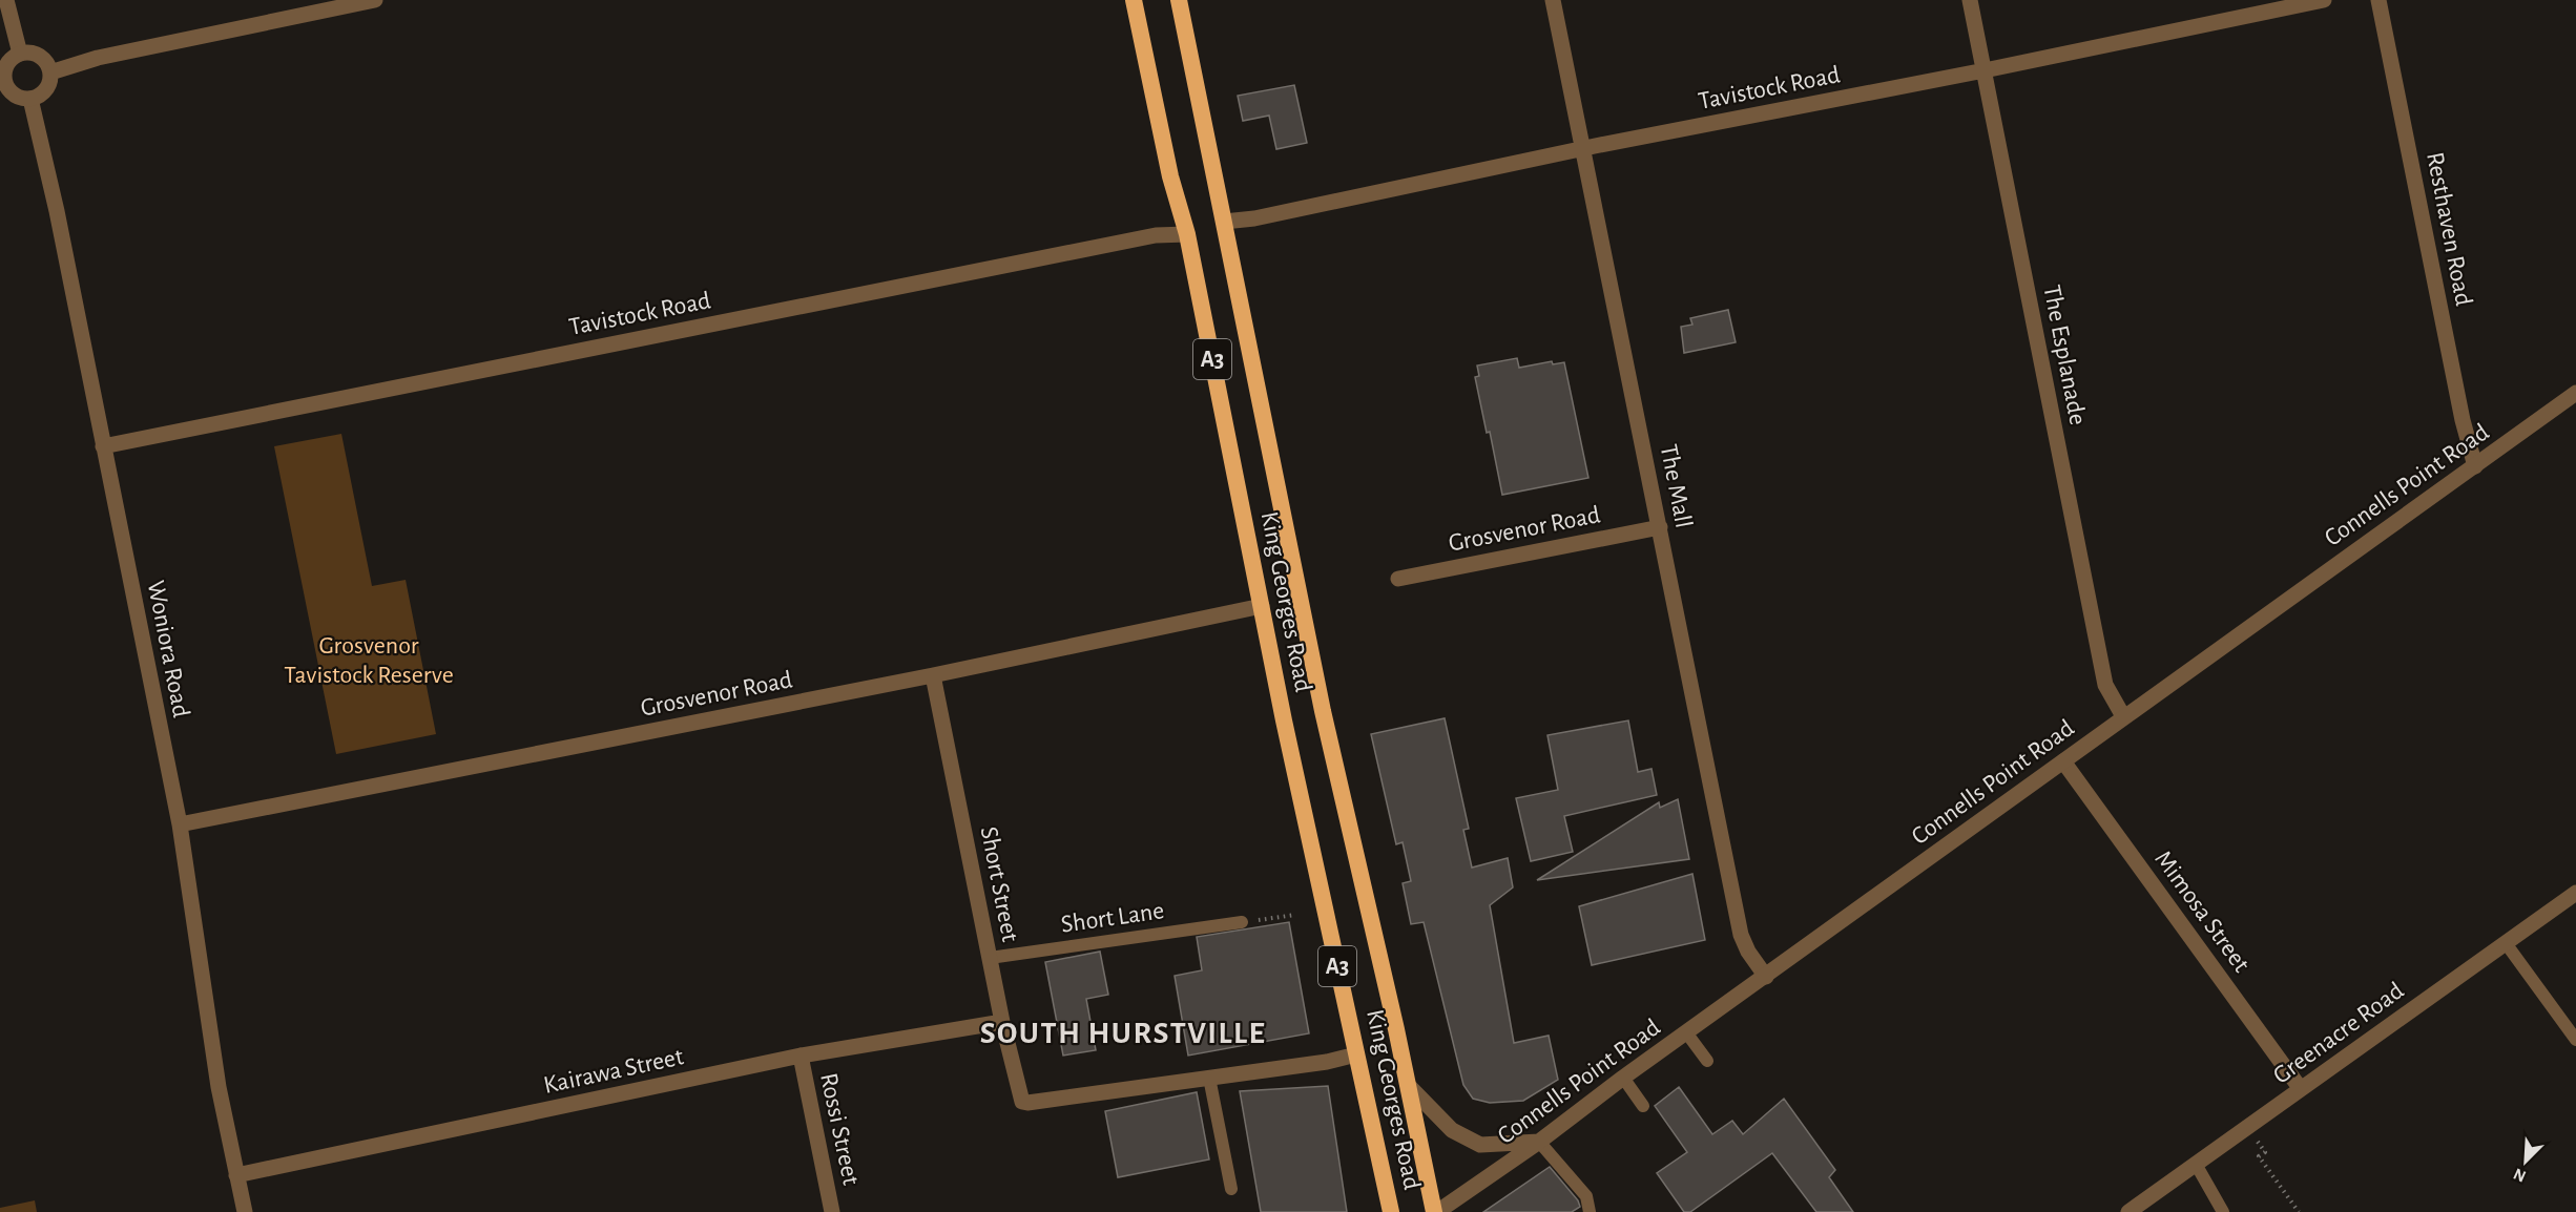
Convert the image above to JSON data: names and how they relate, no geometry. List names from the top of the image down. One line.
{"streets":{"highway":["A3","King Georges Road"],"street":["Tavistock Road","Resthaven Road","The Esplanade","Connells Point Road","The Mall","Grosvenor Road","Woniora Road","Short Street","Mimosa Street","Greenacre Road","Kairawa Street","Rossi Street"],"lane":["Short Lane"]},"crossings":[["Tavistock Road","The Esplanade"],["Tavistock Road","The Mall"],["Tavistock Road","King Georges Road"],["Tavistock Road","Woniora Road"],["Resthaven Road","Connells Point Road"],["The Esplanade","Connells Point Road"],["Connells Point Road","The Mall"],["Connells Point Road","King Georges Road"],["Connells Point Road","Mimosa Street"],["The Mall","Grosvenor Road"],["Grosvenor Road","King Georges Road"],["Grosvenor Road","Woniora Road"],["Grosvenor Road","Short Street"],["Woniora Road","Kairawa Street"],["Short Street","Short Lane"],["Short Street","Kairawa Street"],["Mimosa Street","Greenacre Road"],["Kairawa Street","Rossi Street"]],"districts":["SOUTH HURSTVILLE"],"parks":["Grosvenor Tavistock Reserve"],"north":"bottom left"}
